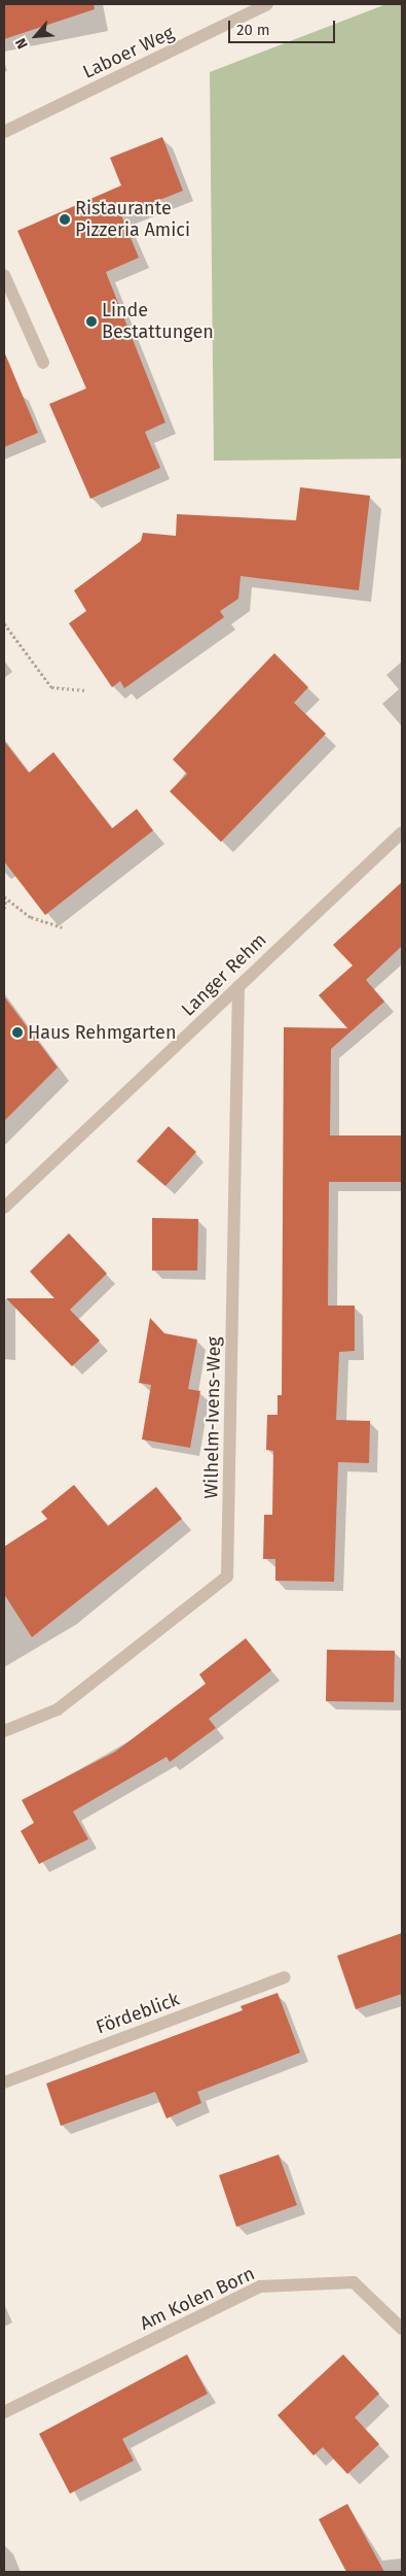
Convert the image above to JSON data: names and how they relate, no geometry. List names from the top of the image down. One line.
{"streets":{"street":["Laboer Weg","Langer Rehm","Wilhelm-Ivens-Weg","Fördeblick","Am Kolen Born"]},"crossings":[["Langer Rehm","Wilhelm-Ivens-Weg"]],"places":["Ristaurante Pizzeria Amici","Linde Bestattungen","Haus Rehmgarten"],"scale_bar":"20 m","north":"bottom left"}
